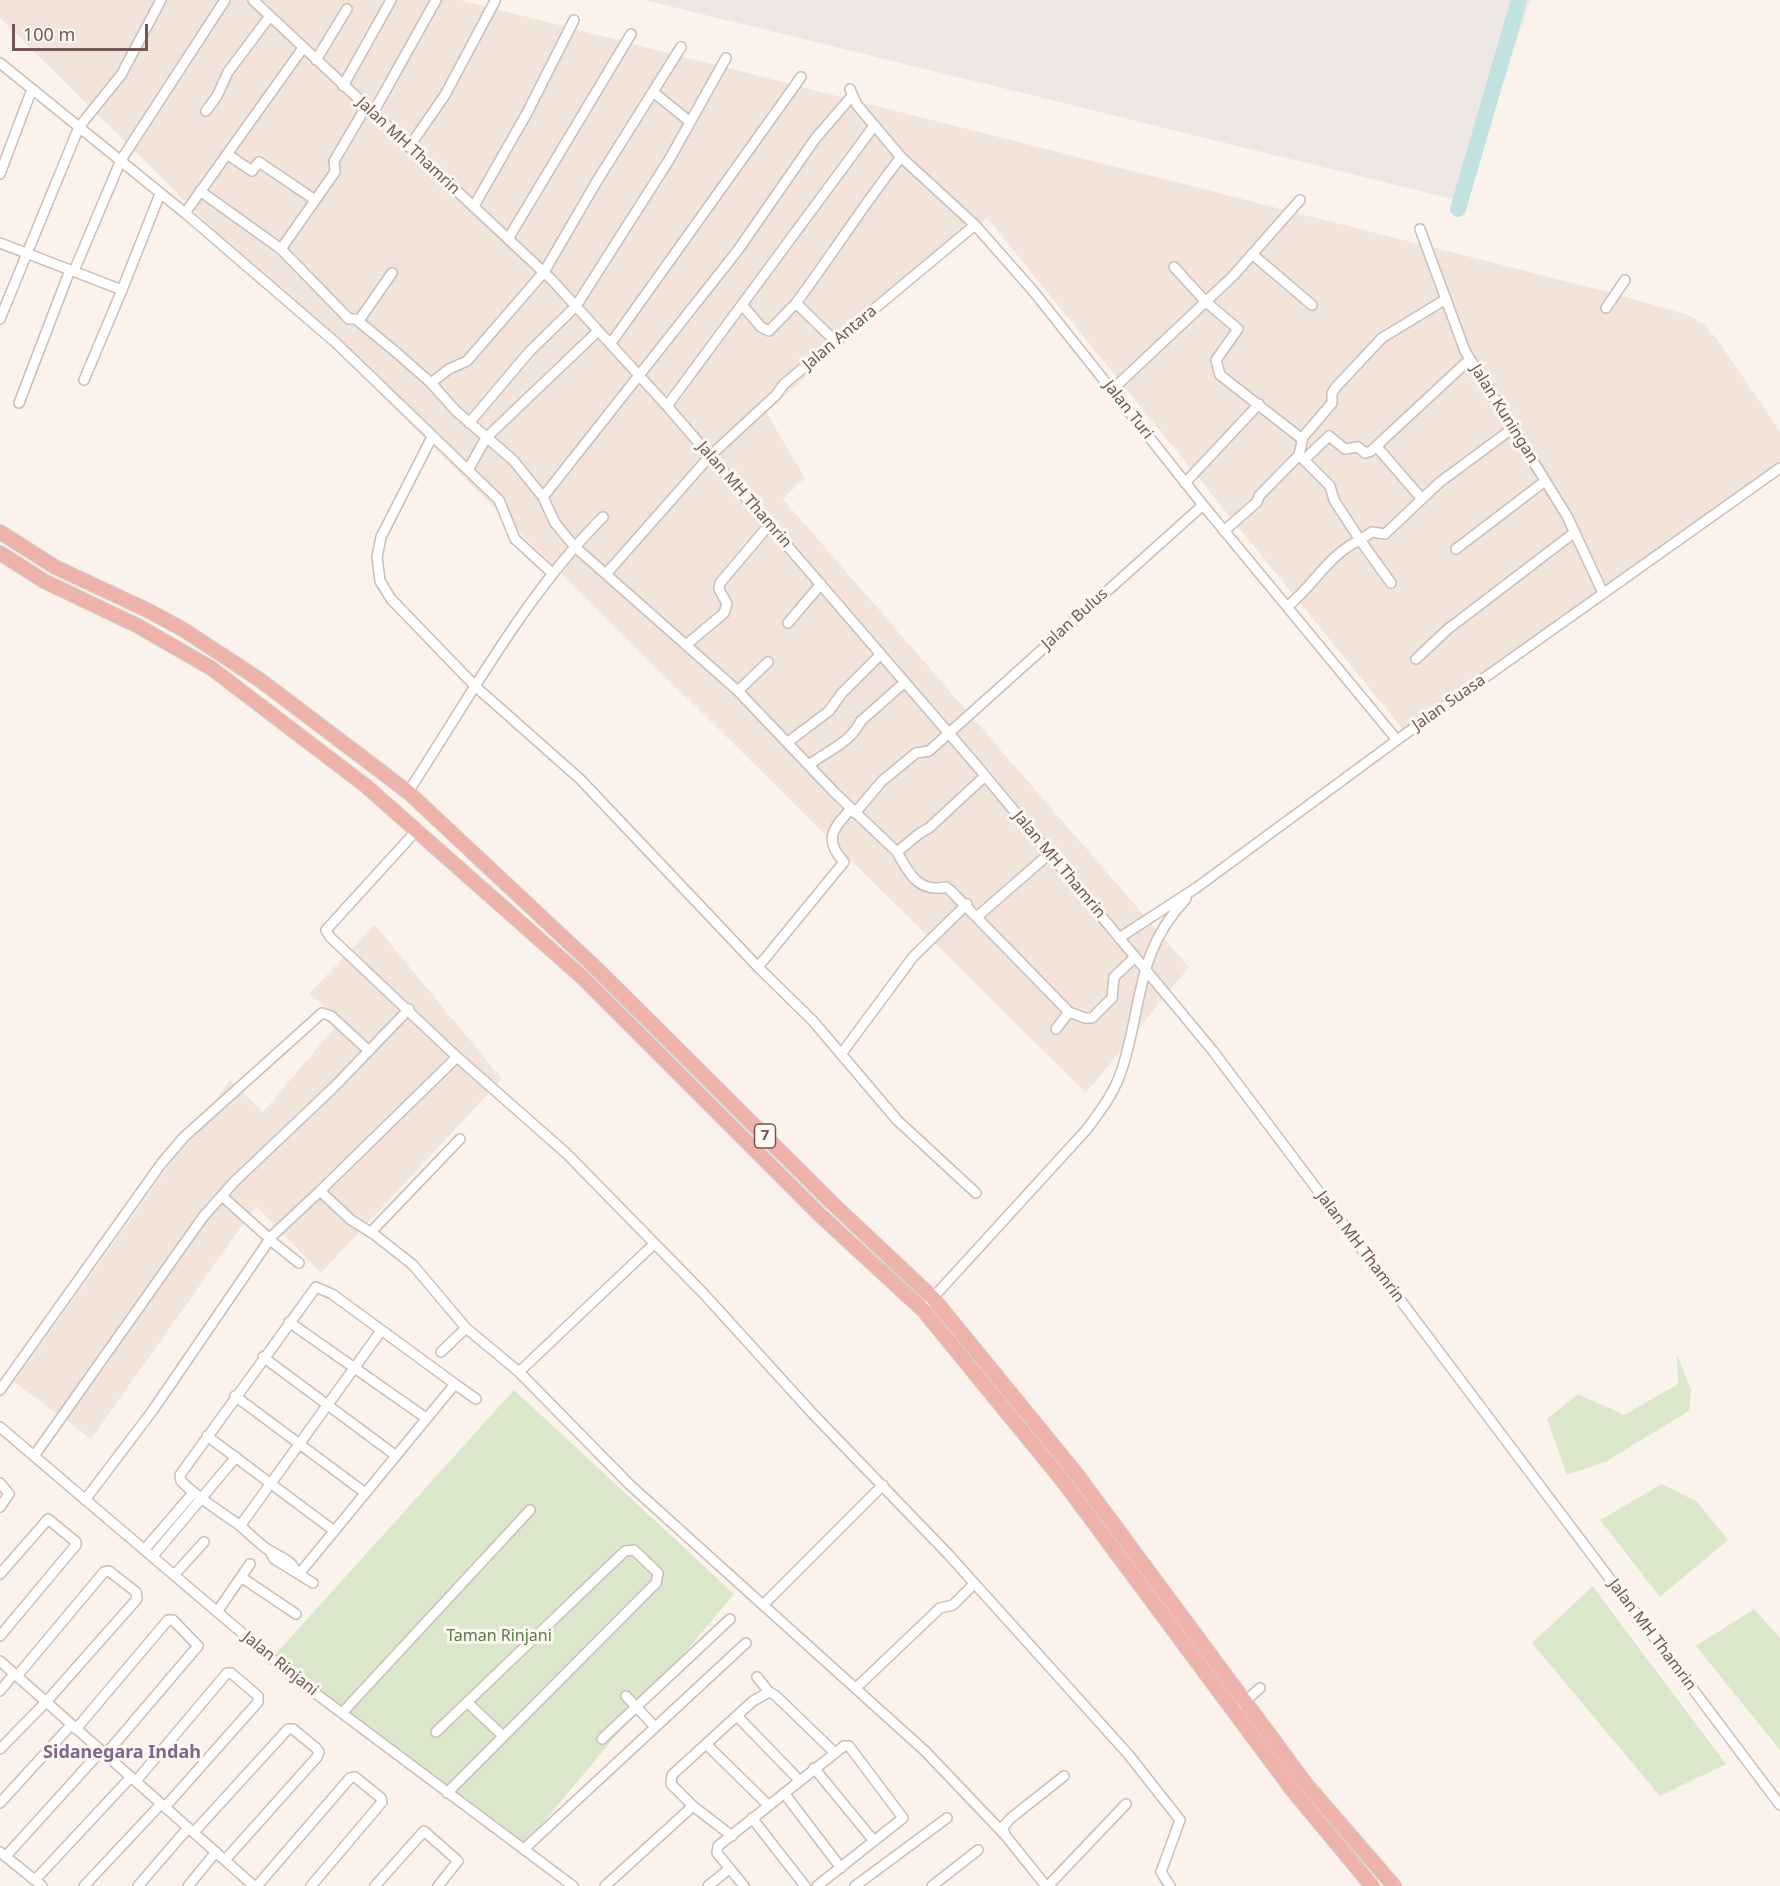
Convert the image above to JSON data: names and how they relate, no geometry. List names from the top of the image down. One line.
{"streets":{"highway":["7"],"street":["Jalan MH Thamrin","Jalan Antara","Jalan Turi","Jalan Kuningan","Jalan Bulus","Jalan Suasa","Jalan Rinjani"]},"crossings":[["Jalan MH Thamrin","Jalan Antara"],["Jalan MH Thamrin","Jalan Turi"],["Jalan MH Thamrin","Jalan Bulus"],["Jalan MH Thamrin","Jalan Suasa"],["Jalan Antara","Jalan Turi"],["Jalan Turi","Jalan Bulus"],["Jalan Turi","Jalan Suasa"],["Jalan Kuningan","Jalan Suasa"]],"districts":["Sidanegara Indah"],"parks":["Taman Rinjani"],"scale_bar":"100 m"}
